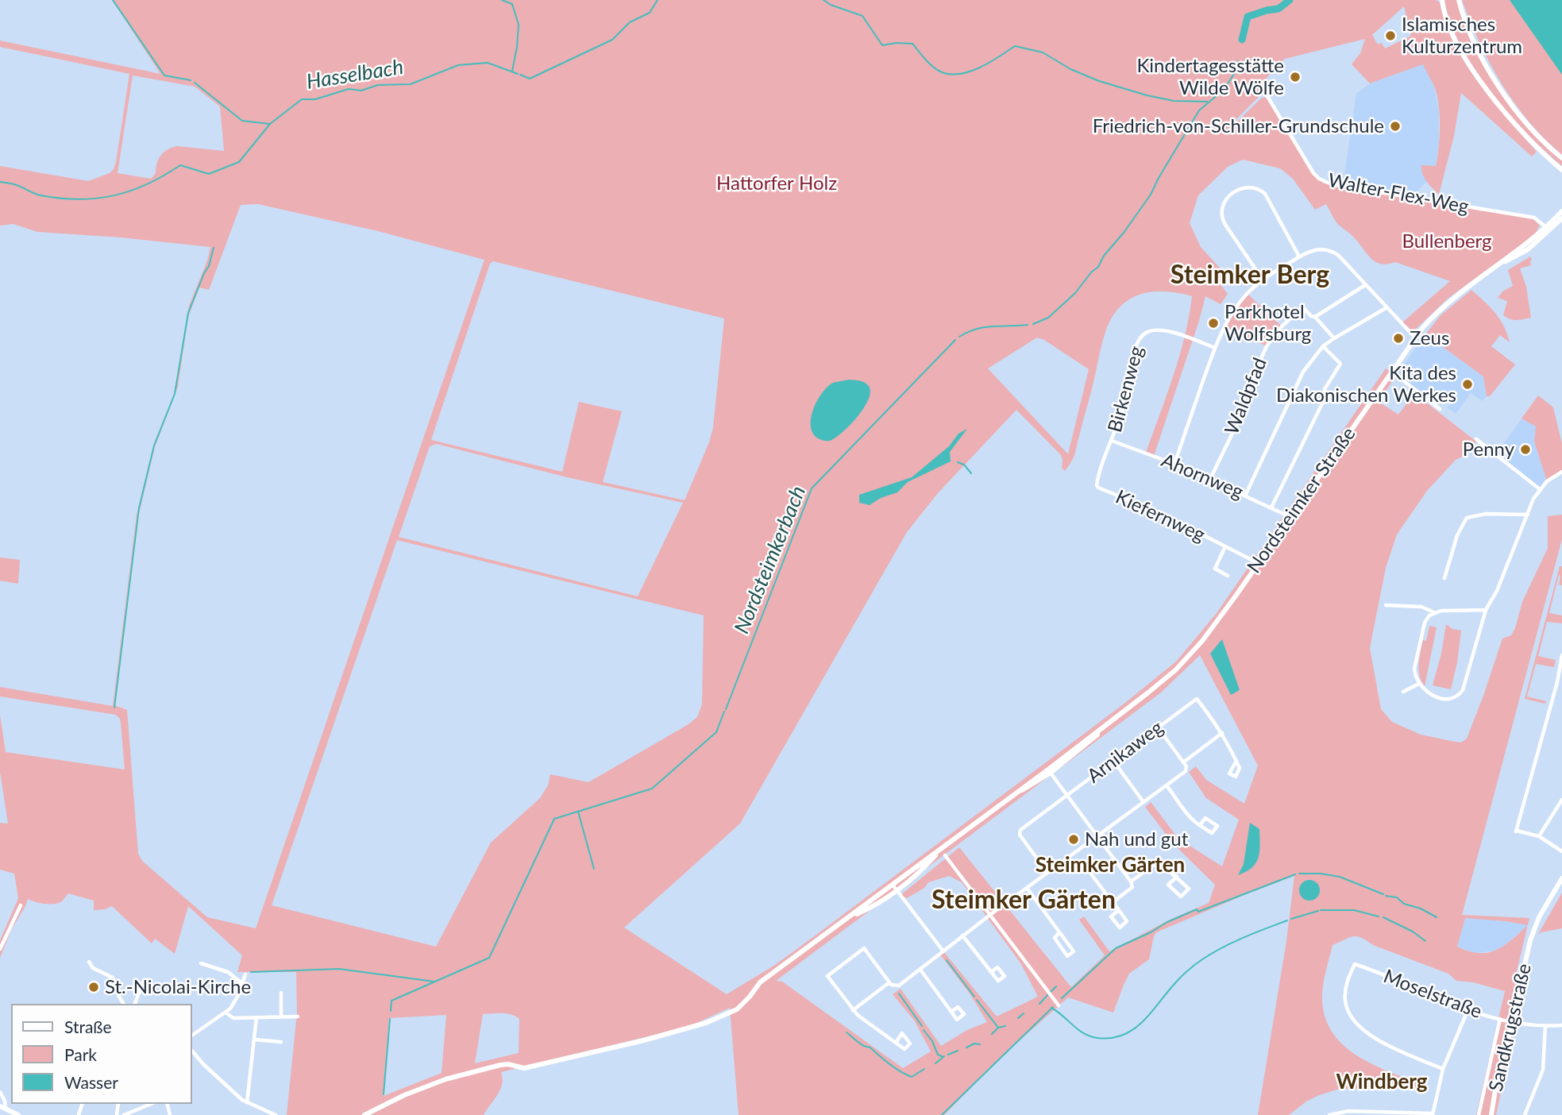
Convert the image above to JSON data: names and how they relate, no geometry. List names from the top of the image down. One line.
{"streets":{"street":["Walter-Flex-Weg","Birkenweg","Waldpfad","Ahornweg","Nordsteimker Straße","Kiefernweg","Arnikaweg","Moselstraße","Sandkrugstraße"]},"crossings":[["Walter-Flex-Weg","Nordsteimker Straße"],["Birkenweg","Ahornweg"],["Birkenweg","Kiefernweg"],["Waldpfad","Ahornweg"],["Ahornweg","Nordsteimker Straße"],["Nordsteimker Straße","Kiefernweg"],["Moselstraße","Sandkrugstraße"]],"districts":["Steimker Berg","Steimker Gärten","Steimker Gärten","Windberg"],"water":["Hasselbach","Nordsteimkerbach"],"parks":["Hattorfer Holz","Bullenberg"],"places":["Islamisches Kulturzentrum","Kindertagesstätte Wilde Wölfe","Friedrich-von-Schiller-Grundschule","Parkhotel Wolfsburg","Zeus","Kita des Diakonischen Werkes","Penny","Nah und gut","St.-Nicolai-Kirche"],"legend":["Straße","Park","Wasser"]}
